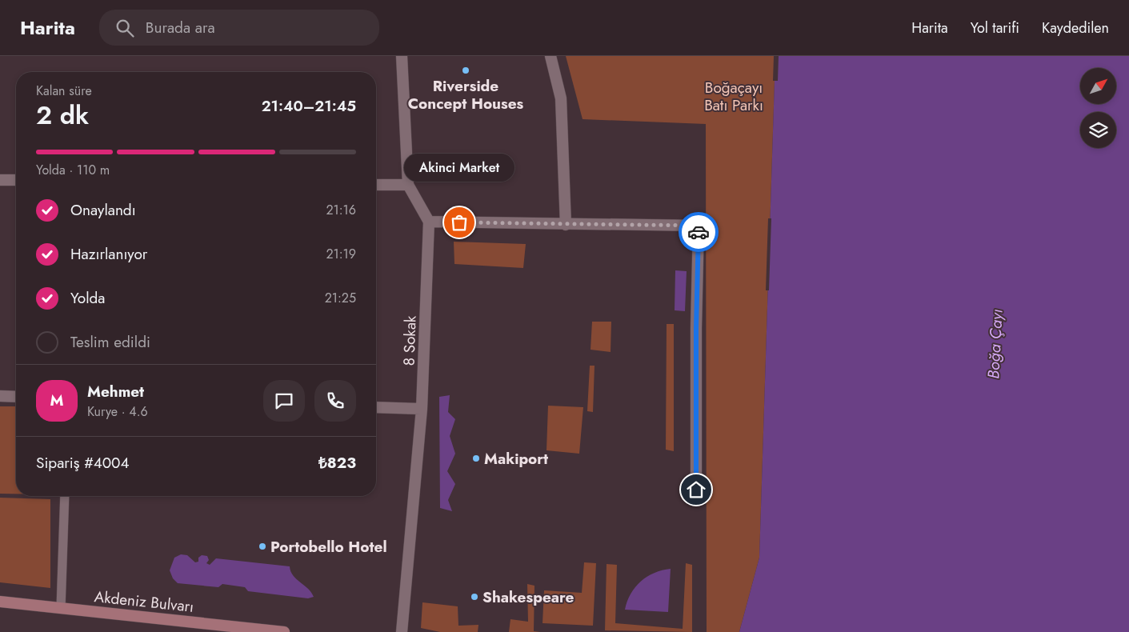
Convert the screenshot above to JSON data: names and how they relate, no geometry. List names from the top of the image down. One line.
{"streets":{"main road":["Akdeniz Bulvarı"],"street":["8 Sokak"]},"water":["Boğa Çayı"],"parks":["Boğaçayı Batı Parkı"],"places":["Riverside Concept Houses","Akinci Market","Makiport","Portobello Hotel","Shakespeare"],"north":"top right","page":{"header":"Harita","search":"Burada ara","nav":["Harita","Yol tarifi","Kaydedilen"],"heading":["2 dk","Kalan süre","21:40–21:45"],"panel":["Mehmet","Kurye · 4.6","Sipariş #4004","₺823"],"bar":"Yolda · 110 m","bubble":"Akinci Market","list":[["Onaylandı","21:16"],["Hazırlanıyor","21:19"],["Yolda","21:25"],"Teslim edildi"],"round":"M"}}
